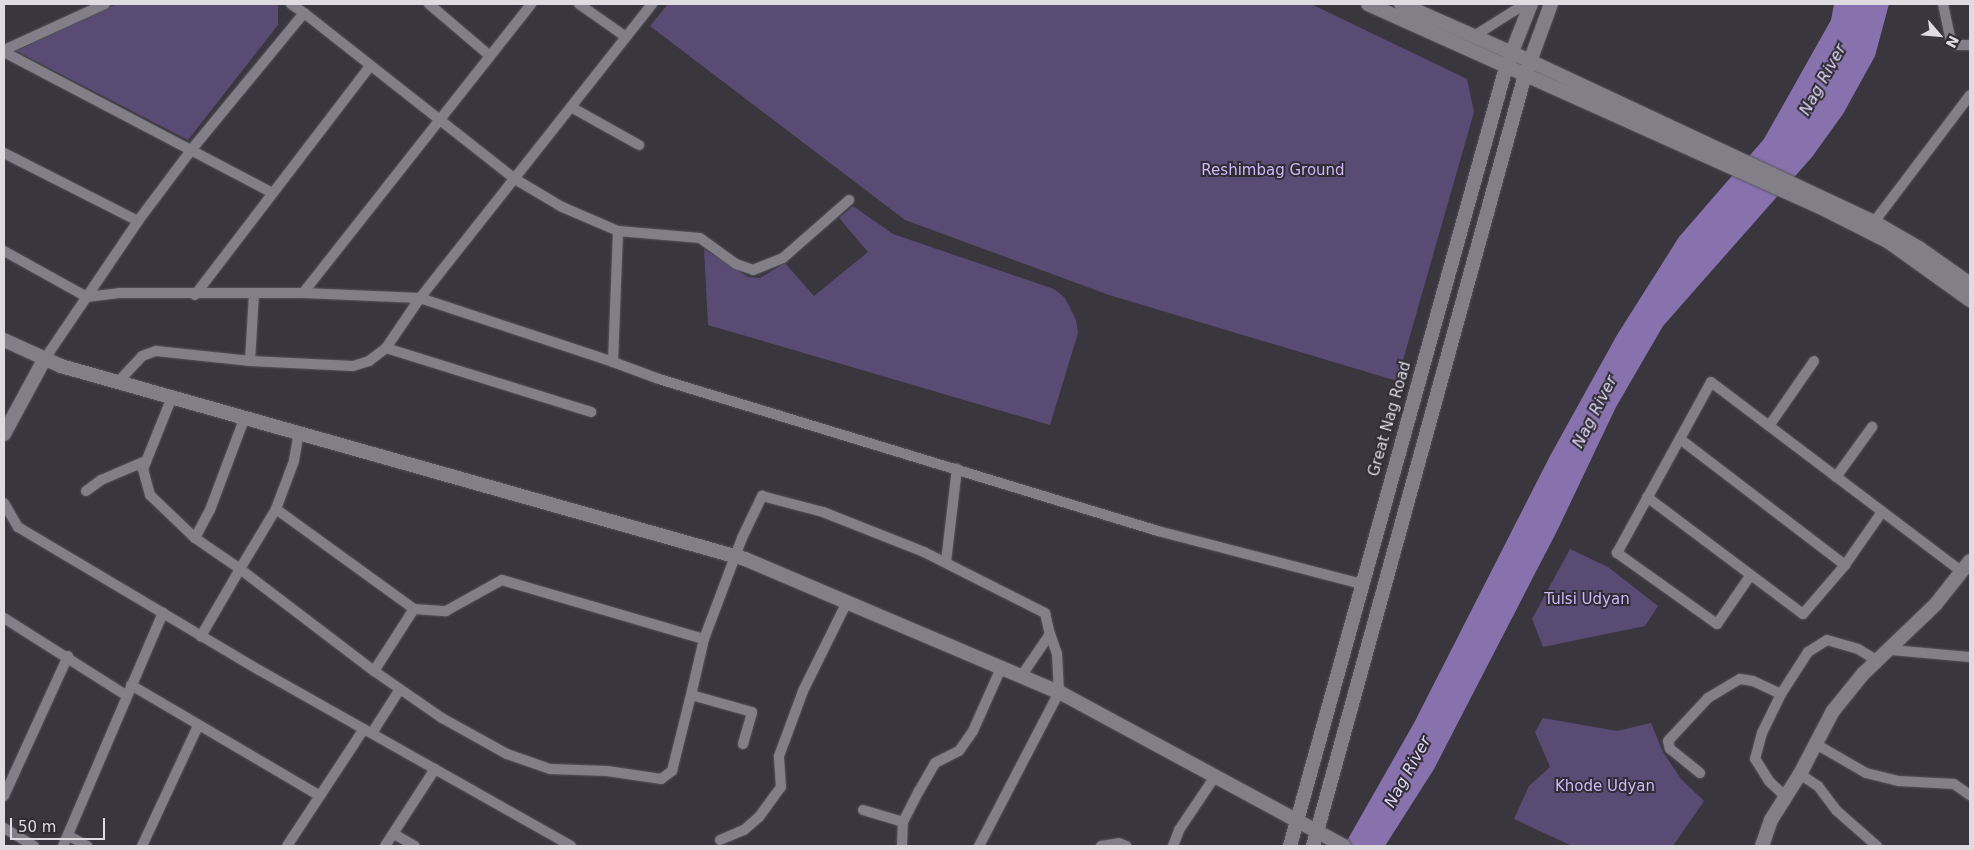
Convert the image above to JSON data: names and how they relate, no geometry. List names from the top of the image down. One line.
{"streets":{"street":["Great Nag Road"]},"water":["Nag River"],"parks":["Reshimbag Ground","Tulsi Udyan","Khode Udyan"],"scale_bar":"50 m","north":"bottom right"}
